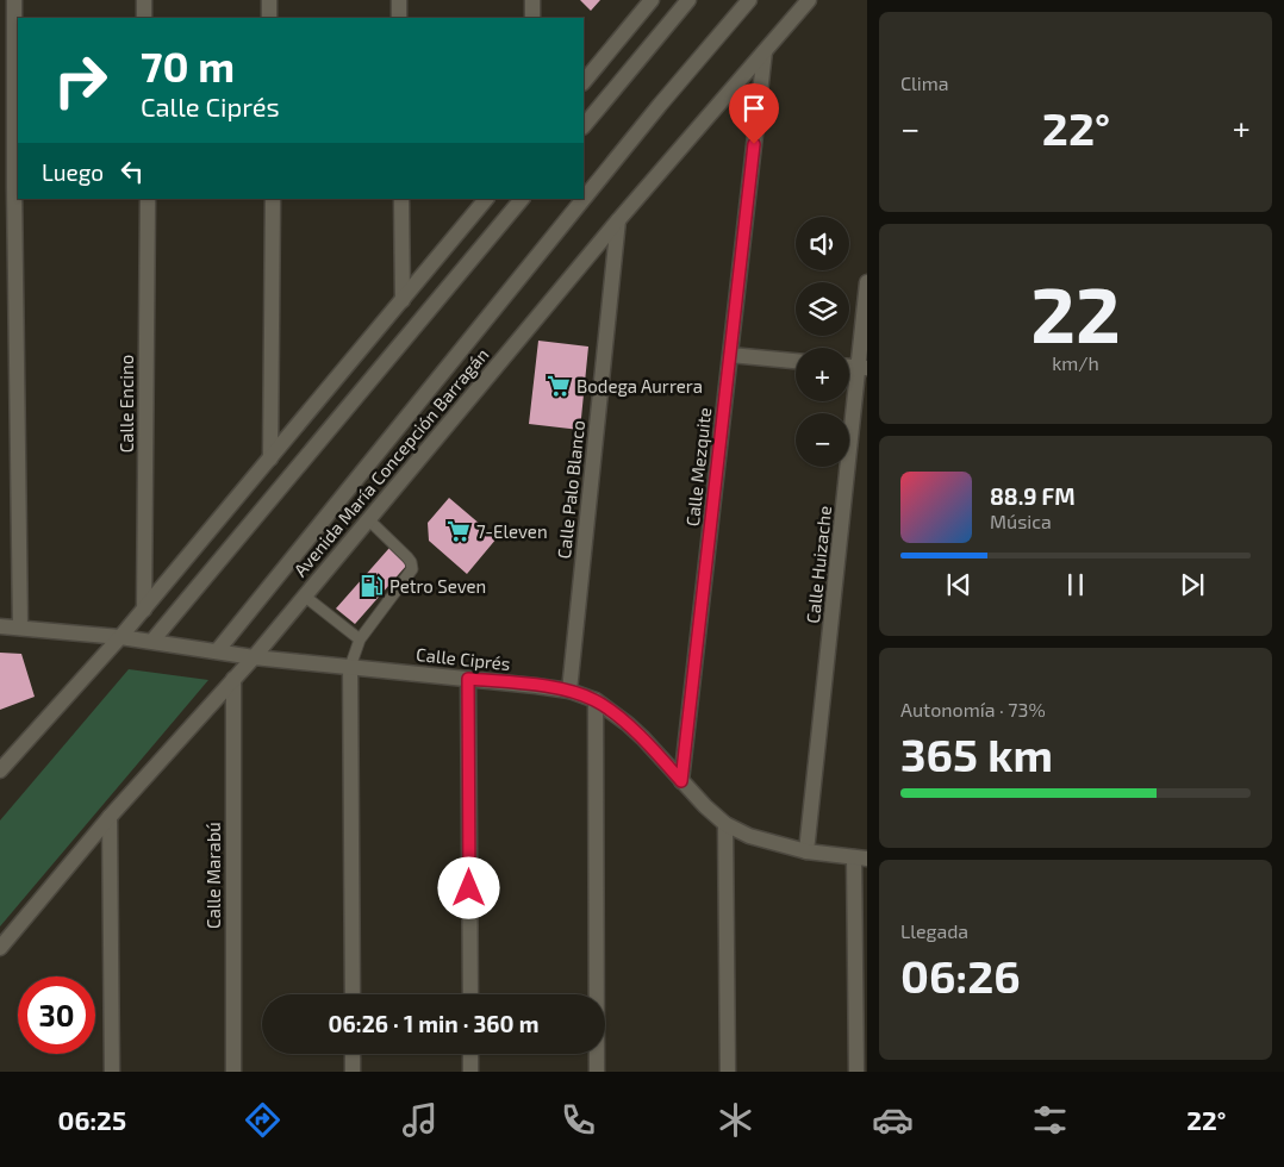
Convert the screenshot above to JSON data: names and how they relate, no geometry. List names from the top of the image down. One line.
{"streets":{"street":["Calle Encino","Avenida María Concepción Barragán","Calle Mezquite","Calle Palo Blanco","Calle Huizache","Calle Ciprés","Calle Marabú"]},"crossings":[["Avenida María Concepción Barragán","Calle Mezquite"],["Avenida María Concepción Barragán","Calle Palo Blanco"],["Avenida María Concepción Barragán","Calle Ciprés"],["Avenida María Concepción Barragán","Calle Marabú"],["Calle Mezquite","Calle Ciprés"],["Calle Palo Blanco","Calle Ciprés"],["Calle Huizache","Calle Ciprés"]],"places":{"supermarket":["Bodega Aurrera","7-Eleven"],"fuel station":["Petro Seven"]},"page":{"tile":["Clima",["22","km/h"],["Autonomía · 73%","365 km"],["Llegada","06:26"]],"turn":["70 m","Calle Ciprés"],"heat":["−","22°","+"],"then":"Luego","map_buttons":["+","−"],"song":["88.9 FM","Música"],"limit":"30","trip":"06:26 · 1 min · 360 m","tabs":["06:25","22°"]}}
